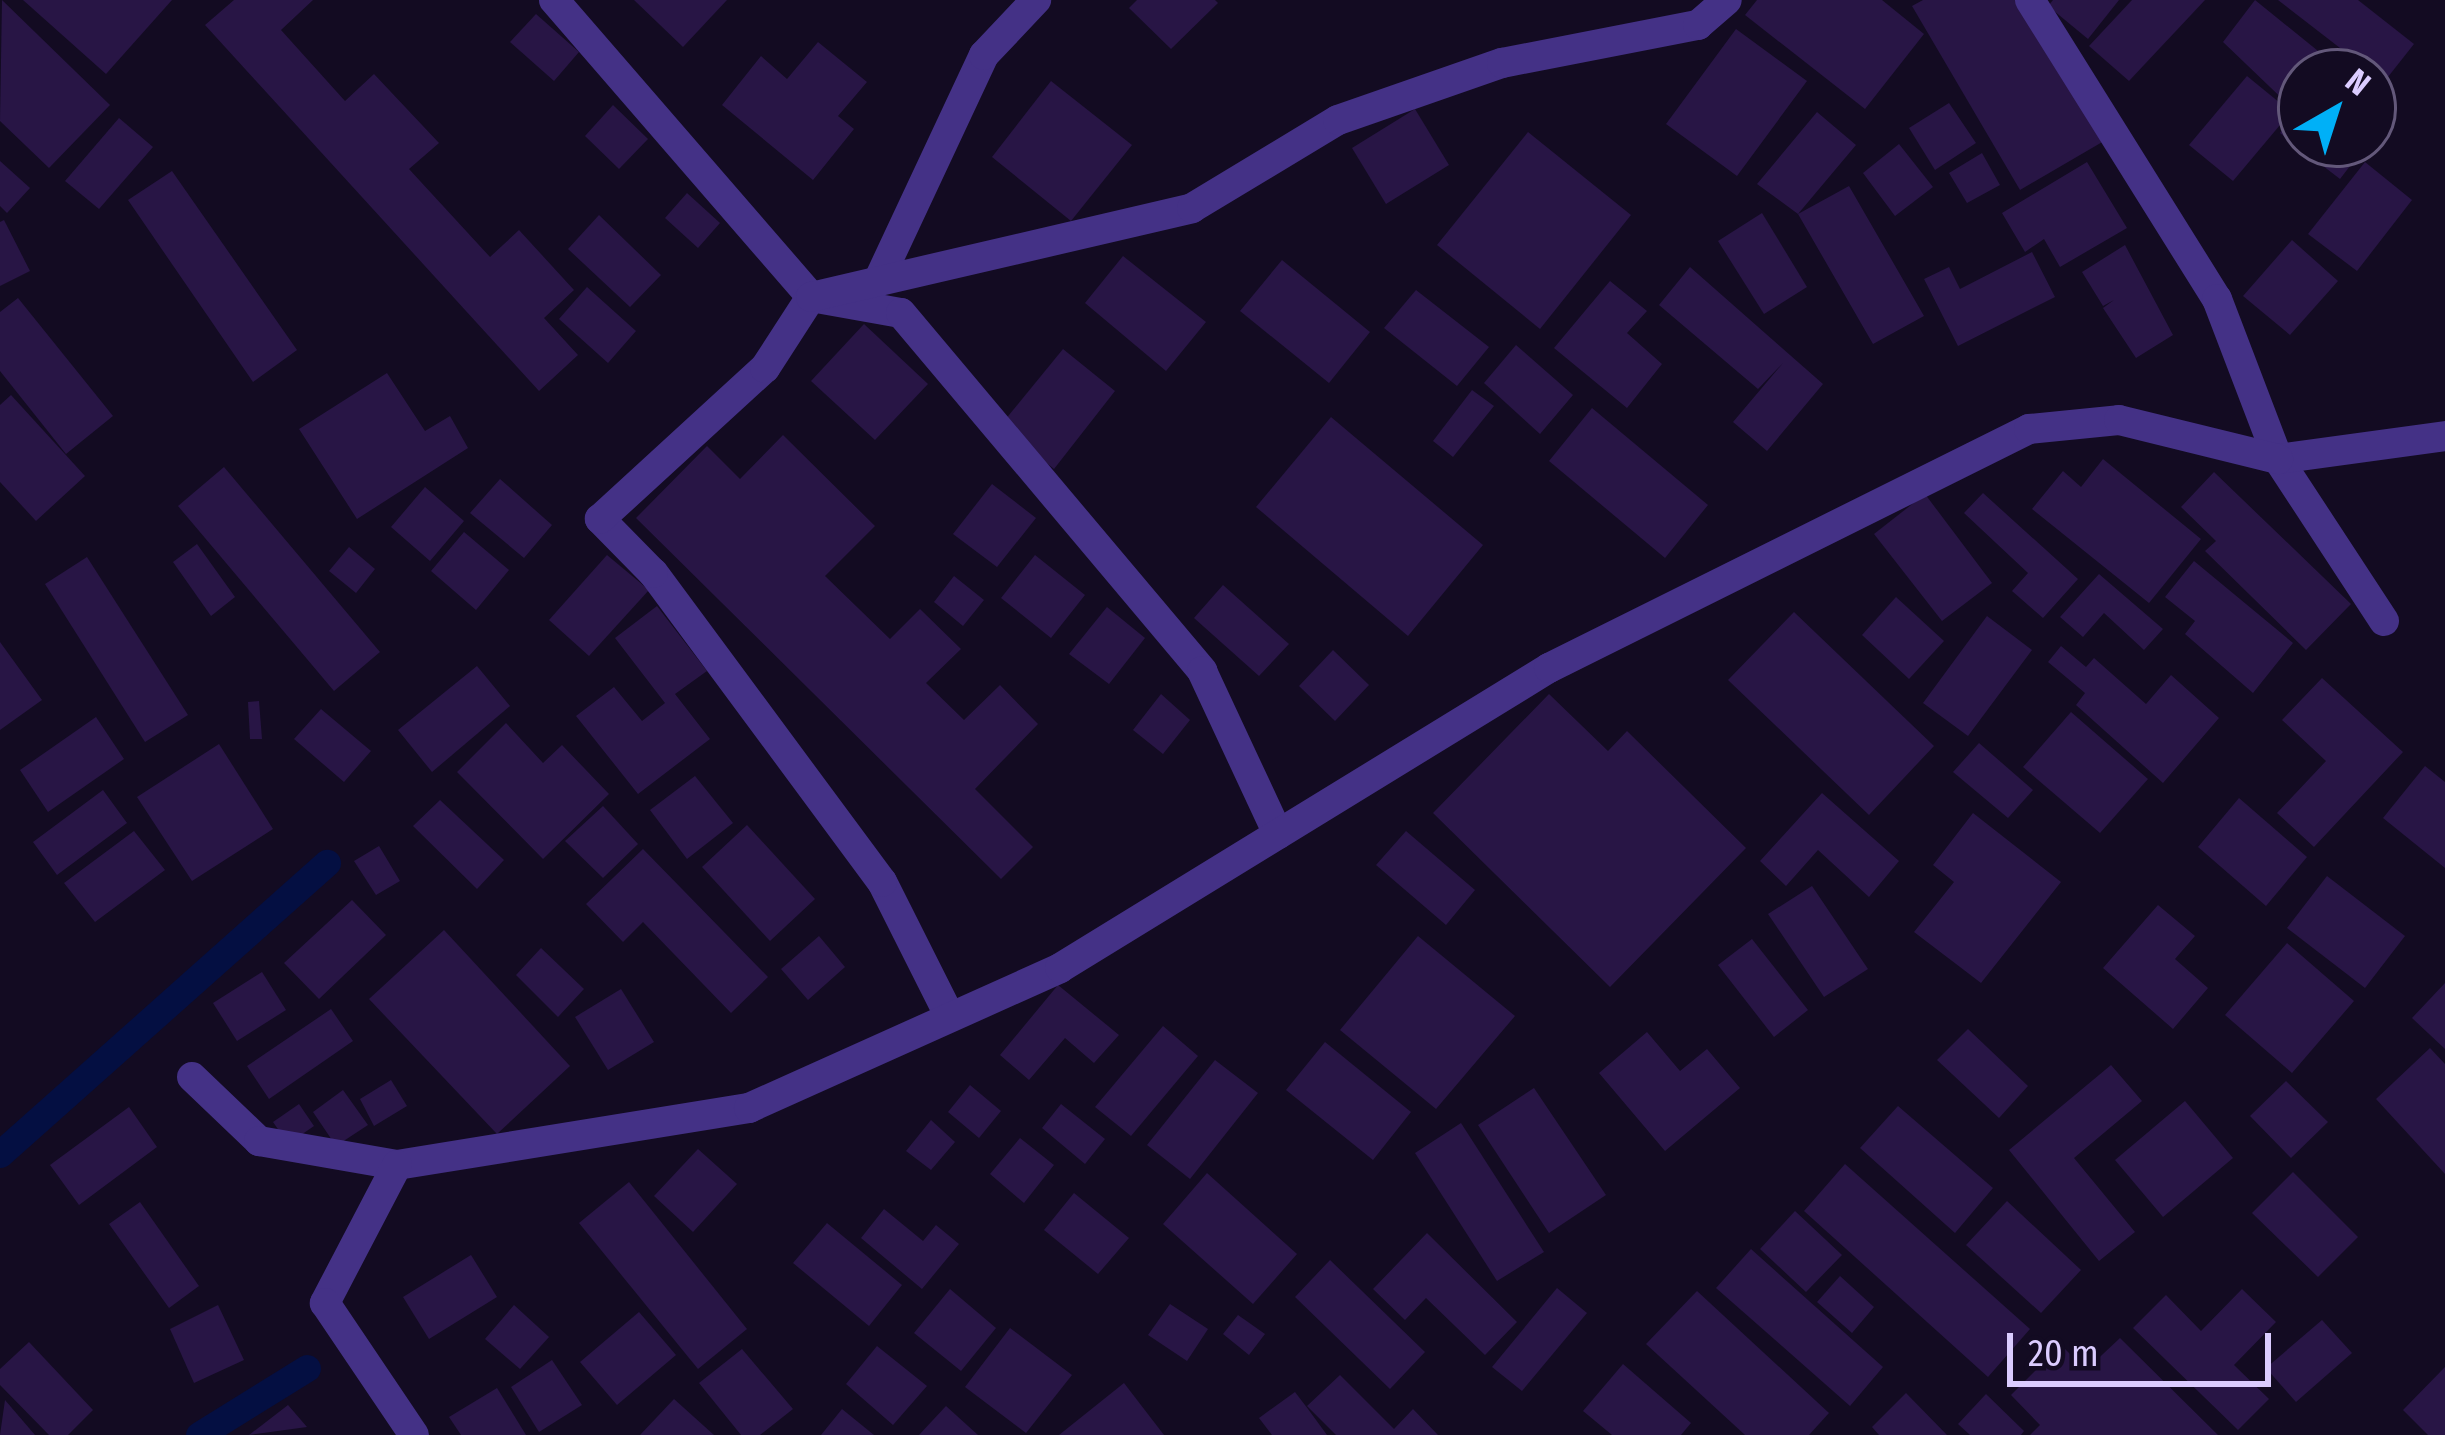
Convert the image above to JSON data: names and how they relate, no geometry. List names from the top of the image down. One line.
{"scale_bar":"20 m","north":"top right"}
